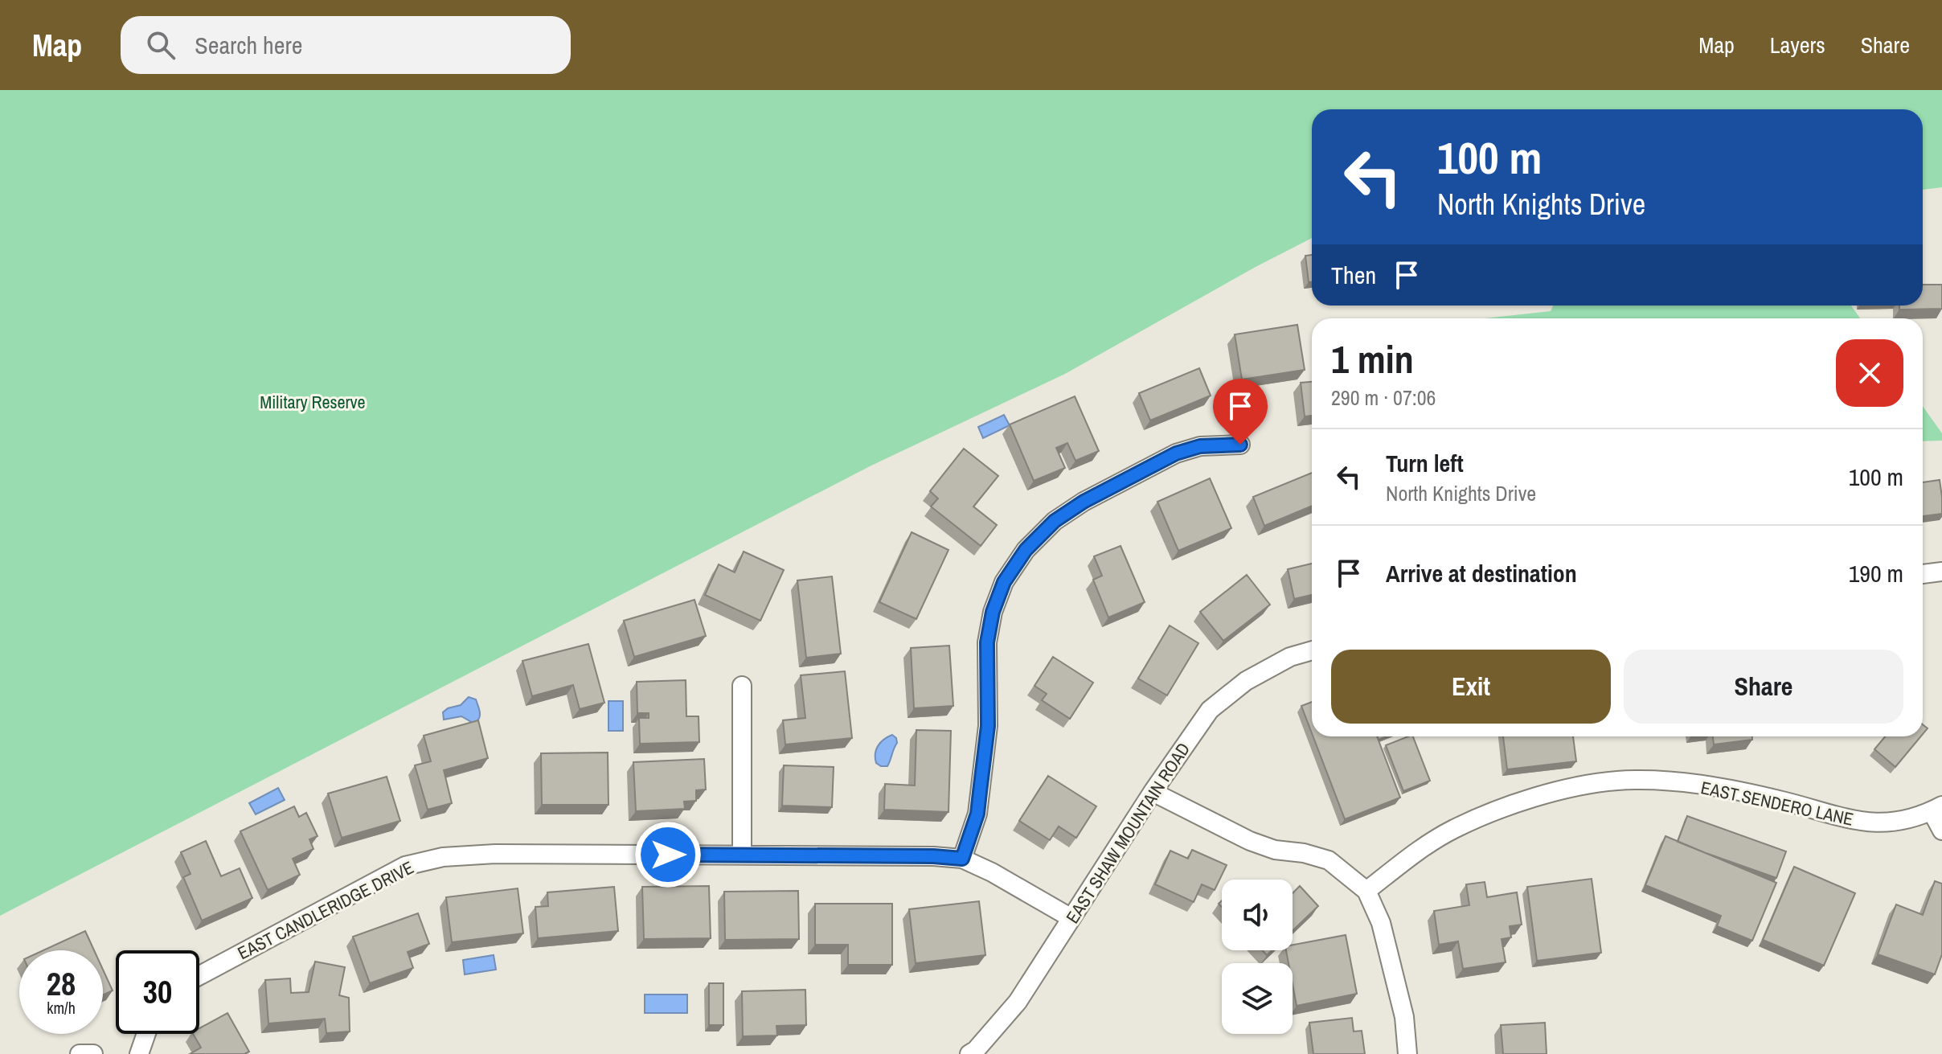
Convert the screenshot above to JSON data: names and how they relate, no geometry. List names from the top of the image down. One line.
{"streets":{"street":["EAST SENDERO LANE","EAST SHAW MOUNTAIN ROAD","EAST CANDLERIDGE DRIVE"]},"crossings":[["EAST SHAW MOUNTAIN ROAD","EAST CANDLERIDGE DRIVE"]],"parks":["Military Reserve"],"page":{"header":"Map","search":"Search here","nav":["Map","Layers","Share"],"turn":["100 m","North Knights Drive"],"then":"Then","heading":["1 min","290 m · 07:06"],"list":[{"name":"Turn left","note":"North Knights Drive","value":"100 m"},{"name":"Arrive at destination","value":"190 m"}],"buttons":["Exit","Share"],"speed":"28 km/h","limit":"30"}}
